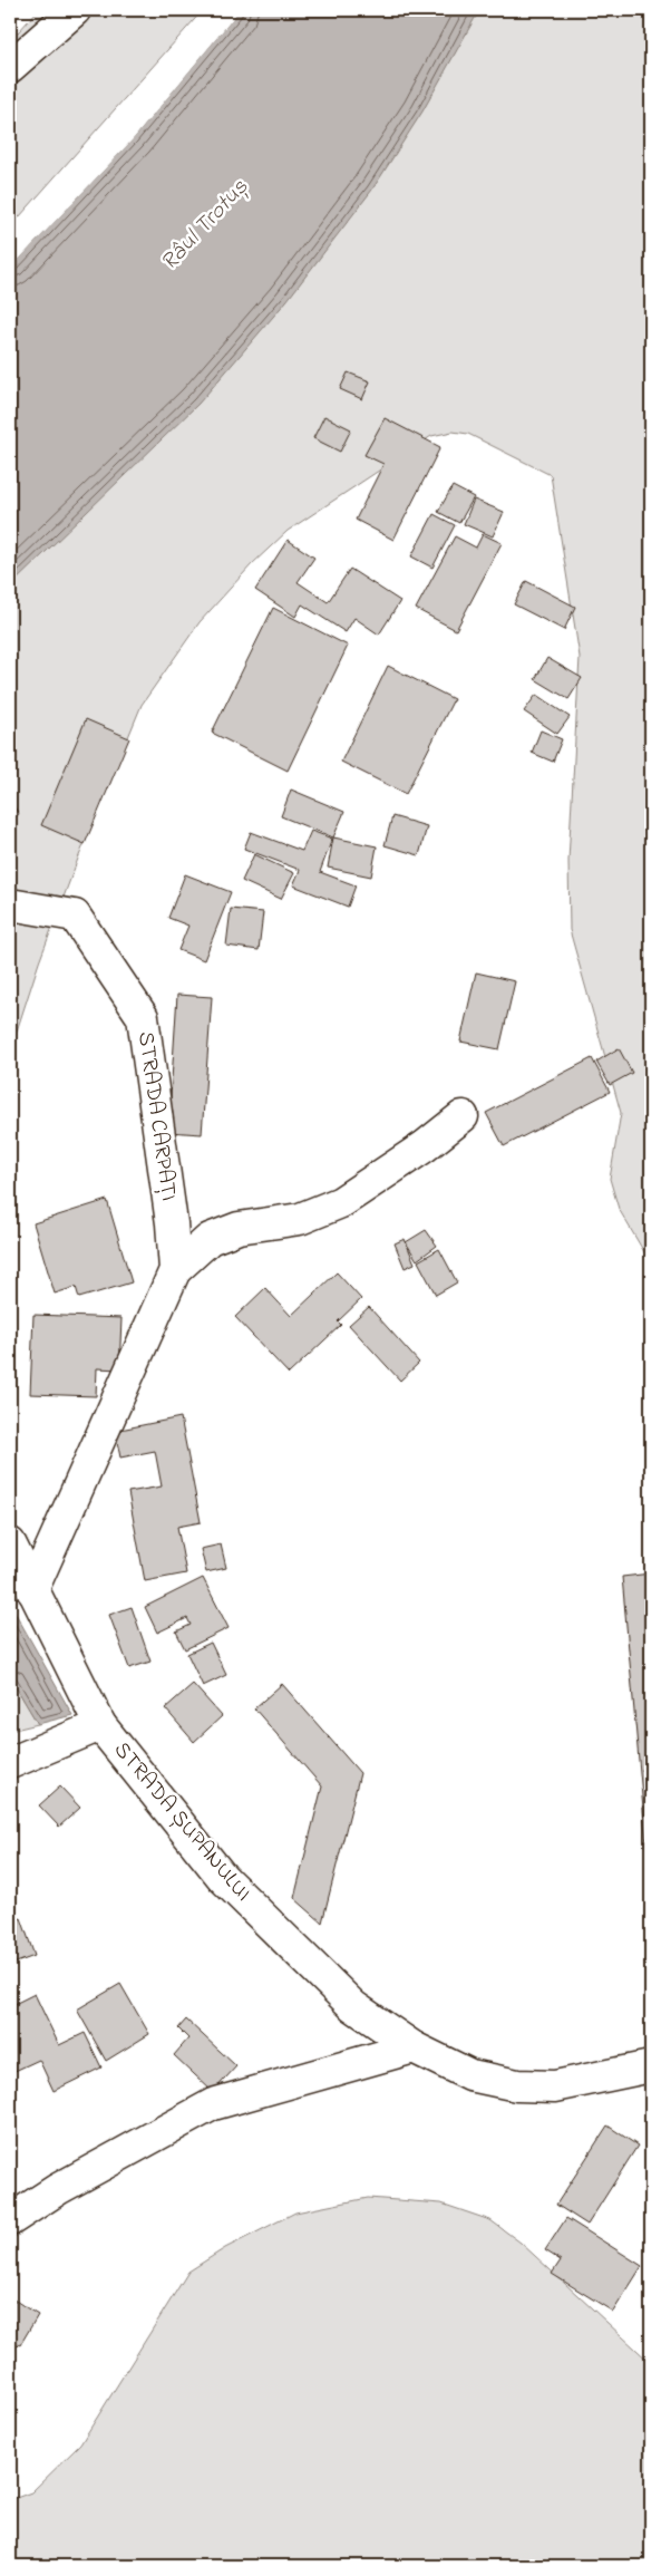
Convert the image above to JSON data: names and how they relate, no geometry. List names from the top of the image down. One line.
{"streets":{"street":["STRADA CARPAȚI","STRADA ȘUPANULUI"]},"water":["Râul Trotuș"]}
